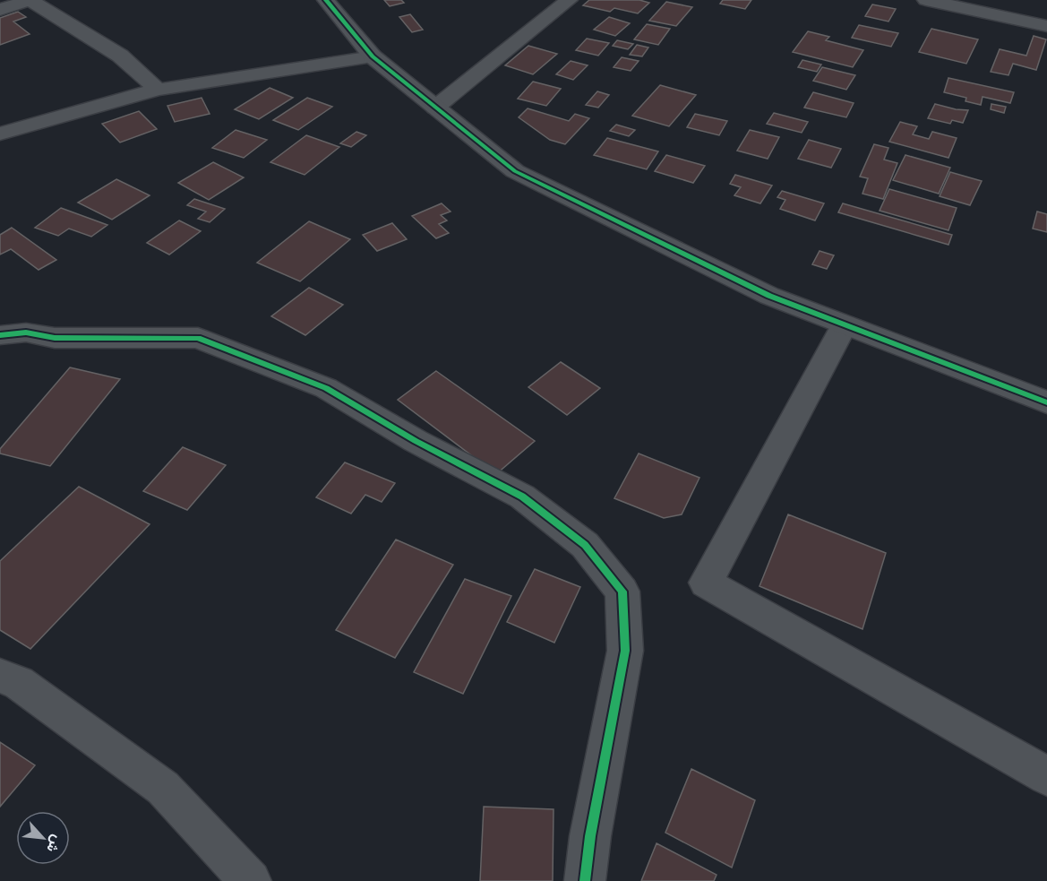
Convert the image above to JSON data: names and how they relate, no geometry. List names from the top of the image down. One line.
{"north":"bottom right"}
